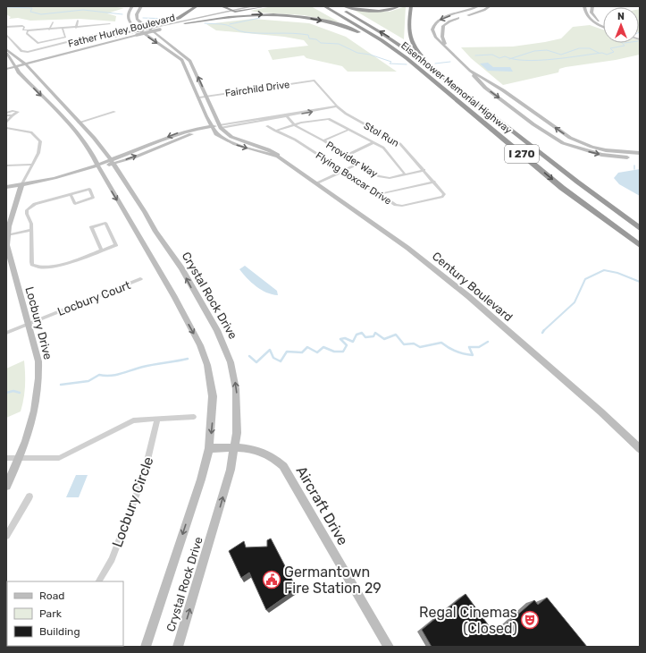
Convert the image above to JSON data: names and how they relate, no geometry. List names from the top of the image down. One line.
{"streets":{"highway":["Eisenhower Memorial Highway","I 270"],"street":["Father Hurley Boulevard","Fairchild Drive","Stol Run","Provider Way","Flying Boxcar Drive","Century Boulevard","Crystal Rock Drive","Locbury Court","Locbury Drive","Locbury Circle","Aircraft Drive"]},"crossings":[["Father Hurley Boulevard","Crystal Rock Drive"],["Fairchild Drive","Stol Run"],["Fairchild Drive","Century Boulevard"],["Stol Run","Provider Way"],["Stol Run","Flying Boxcar Drive"],["Crystal Rock Drive","Aircraft Drive"],["Locbury Court","Locbury Drive"]],"places":{"public building":["Germantown Fire Station 29"],"theatre":["Regal Cinemas (Closed)"]},"legend":["Road","Park","Building"],"north":"top"}
